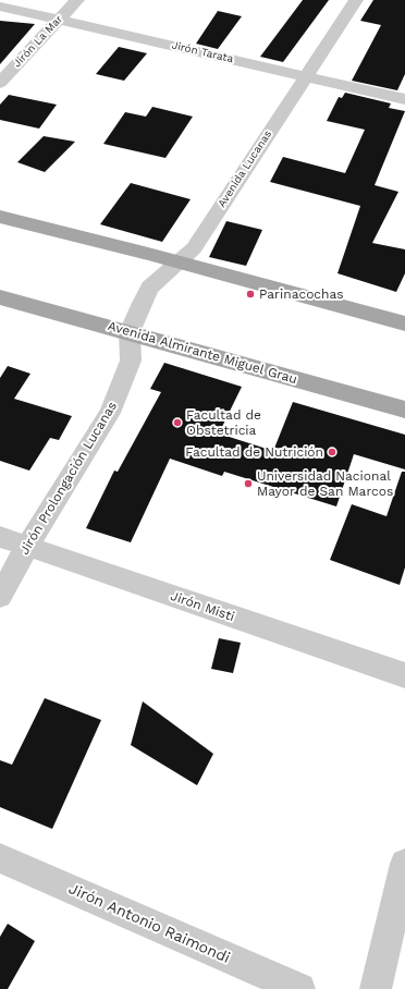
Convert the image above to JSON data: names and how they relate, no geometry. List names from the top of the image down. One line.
{"streets":{"main road":["Avenida Almirante Miguel Grau"],"street":["Jirón La Mar","Jirón Tarata","Avenida Lucanas","Jirón Prolongación Lucanas","Jirón Misti","Jirón Antonio Raimondi"]},"crossings":[["Jirón La Mar","Jirón Tarata"],["Jirón Tarata","Avenida Lucanas"],["Avenida Lucanas","Avenida Almirante Miguel Grau"],["Avenida Lucanas","Jirón Prolongación Lucanas"],["Avenida Almirante Miguel Grau","Jirón Prolongación Lucanas"],["Jirón Prolongación Lucanas","Jirón Misti"]],"places":["Parinacochas","Facultad de Obstetricia","Facultad de Nutrición","Universidad Nacional Mayor de San Marcos"]}
